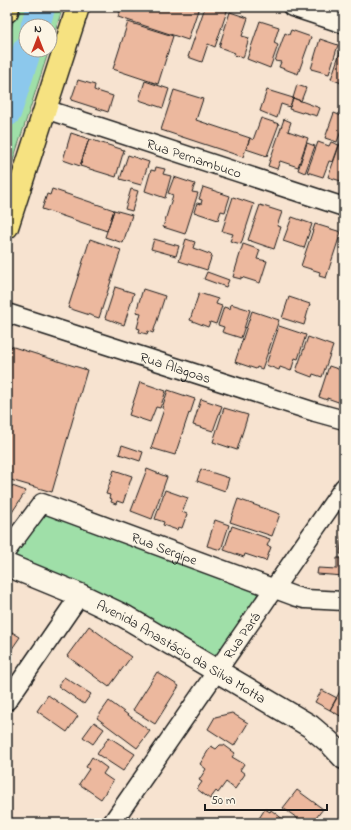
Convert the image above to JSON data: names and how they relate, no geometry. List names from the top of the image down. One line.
{"streets":{"main road":["Avenida Anastácio da Silva Motta"],"street":["Rua Pernambuco","Rua Alagoas","Rua Sergipe","Rua Pará"]},"crossings":[["Rua Sergipe","Rua Pará"],["Rua Pará","Avenida Anastácio da Silva Motta"]],"scale_bar":"50 m","north":"top"}
